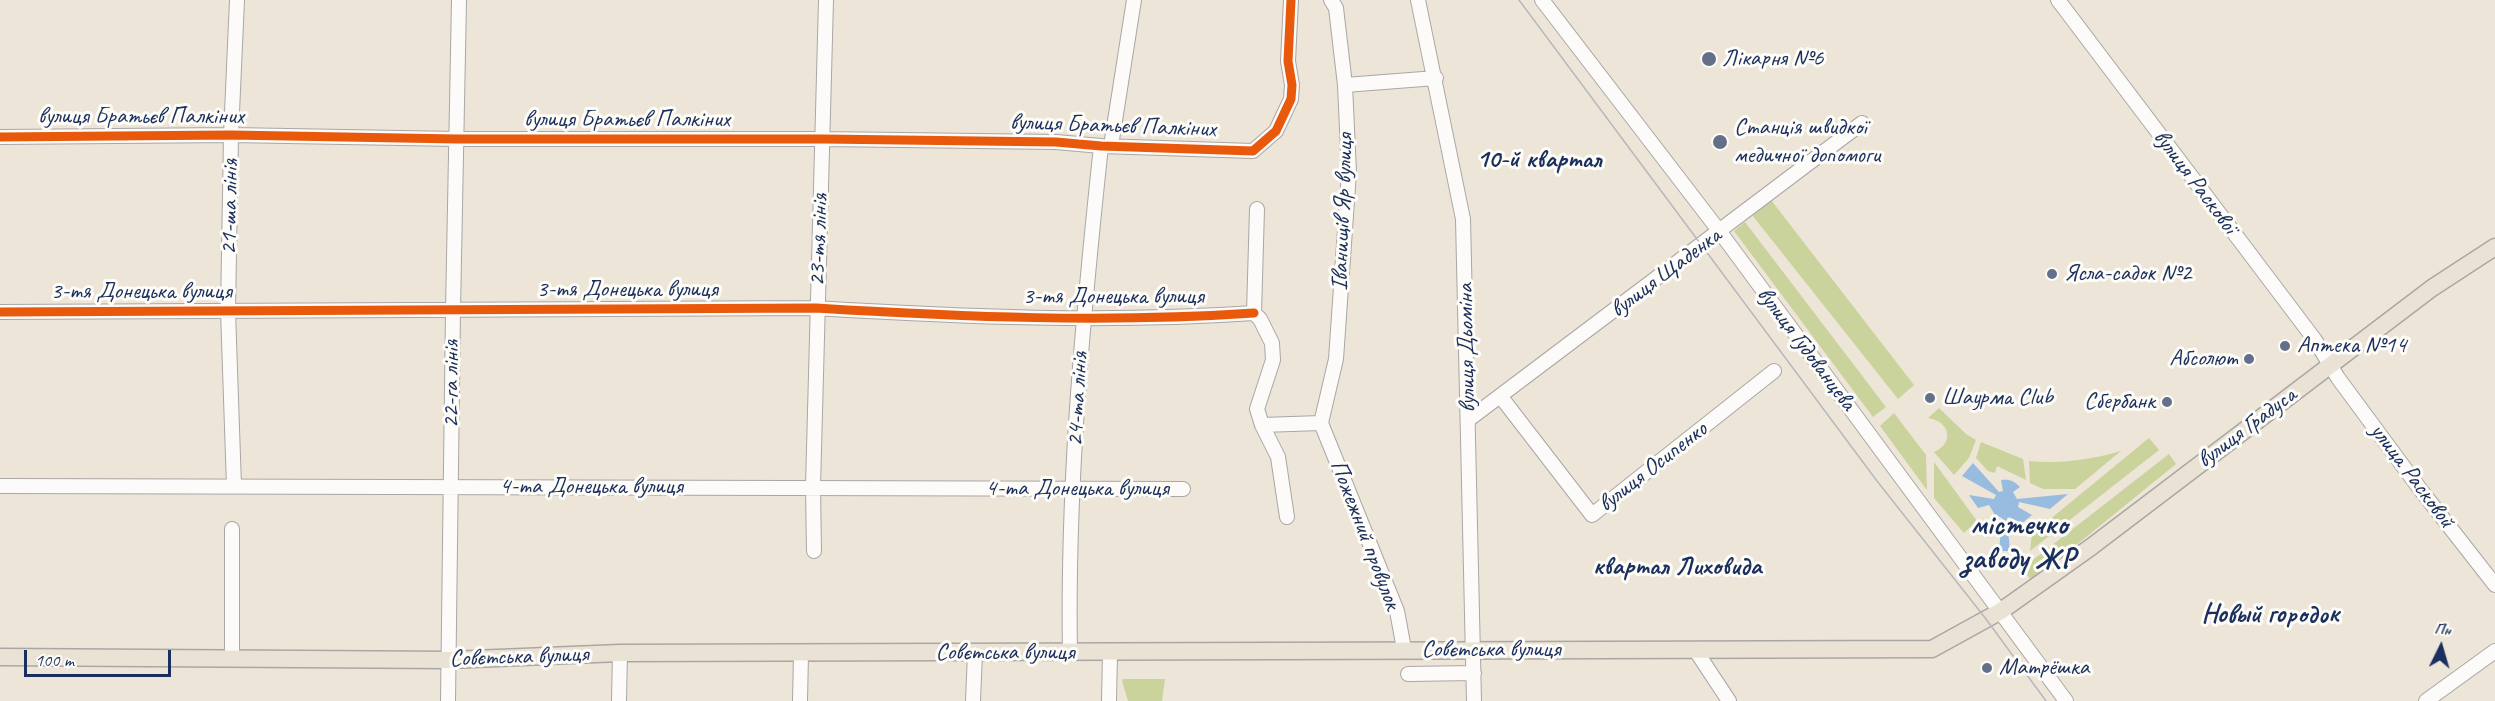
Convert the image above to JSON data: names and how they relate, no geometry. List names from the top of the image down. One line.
{"streets":{"main road":["вулиця Градуса","Совєтська вулиця"],"street":["вулиця Братьєв Палкіних","вулиця Раскової","21-ша лінія","Іванищів Яр вулиця","23-тя лінія","вулиця Щаденка","3-тя Донецька вулиця","вулиця Дьоміна","вулиця Гудованцева","22-га лінія","24-та лінія","вулиця Осипенко","улица Расковой","4-та Донецька вулиця","Пожежний провулок"]},"crossings":[["вулиця Братьєв Палкіних","21-ша лінія"],["вулиця Братьєв Палкіних","23-тя лінія"],["вулиця Братьєв Палкіних","22-га лінія"],["вулиця Братьєв Палкіних","24-та лінія"],["вулиця Раскової","вулиця Градуса"],["вулиця Раскової","улица Расковой"],["21-ша лінія","3-тя Донецька вулиця"],["21-ша лінія","4-та Донецька вулиця"],["Іванищів Яр вулиця","Пожежний провулок"],["23-тя лінія","3-тя Донецька вулиця"],["23-тя лінія","4-та Донецька вулиця"],["вулиця Щаденка","вулиця Дьоміна"],["вулиця Щаденка","вулиця Гудованцева"],["вулиця Щаденка","вулиця Осипенко"],["3-тя Донецька вулиця","22-га лінія"],["3-тя Донецька вулиця","24-та лінія"],["вулиця Дьоміна","Совєтська вулиця"],["вулиця Гудованцева","вулиця Градуса"],["вулиця Гудованцева","Совєтська вулиця"],["22-га лінія","4-та Донецька вулиця"],["22-га лінія","Совєтська вулиця"],["24-та лінія","4-та Донецька вулиця"],["24-та лінія","Совєтська вулиця"],["вулиця Градуса","улица Расковой"],["вулиця Градуса","Совєтська вулиця"],["Пожежний провулок","Совєтська вулиця"]],"districts":["10-й квартал","містечко заводу ЖР","квартал Лиховида","Новый городок"],"places":["Лікарня №6","Станція швидкої медичної допомоги","Ясла-садок №2","Аптека №14","Абсолют","Шаурма Club","Сбербанк","Матрёшка"],"scale_bar":"100 m","north":"top"}
